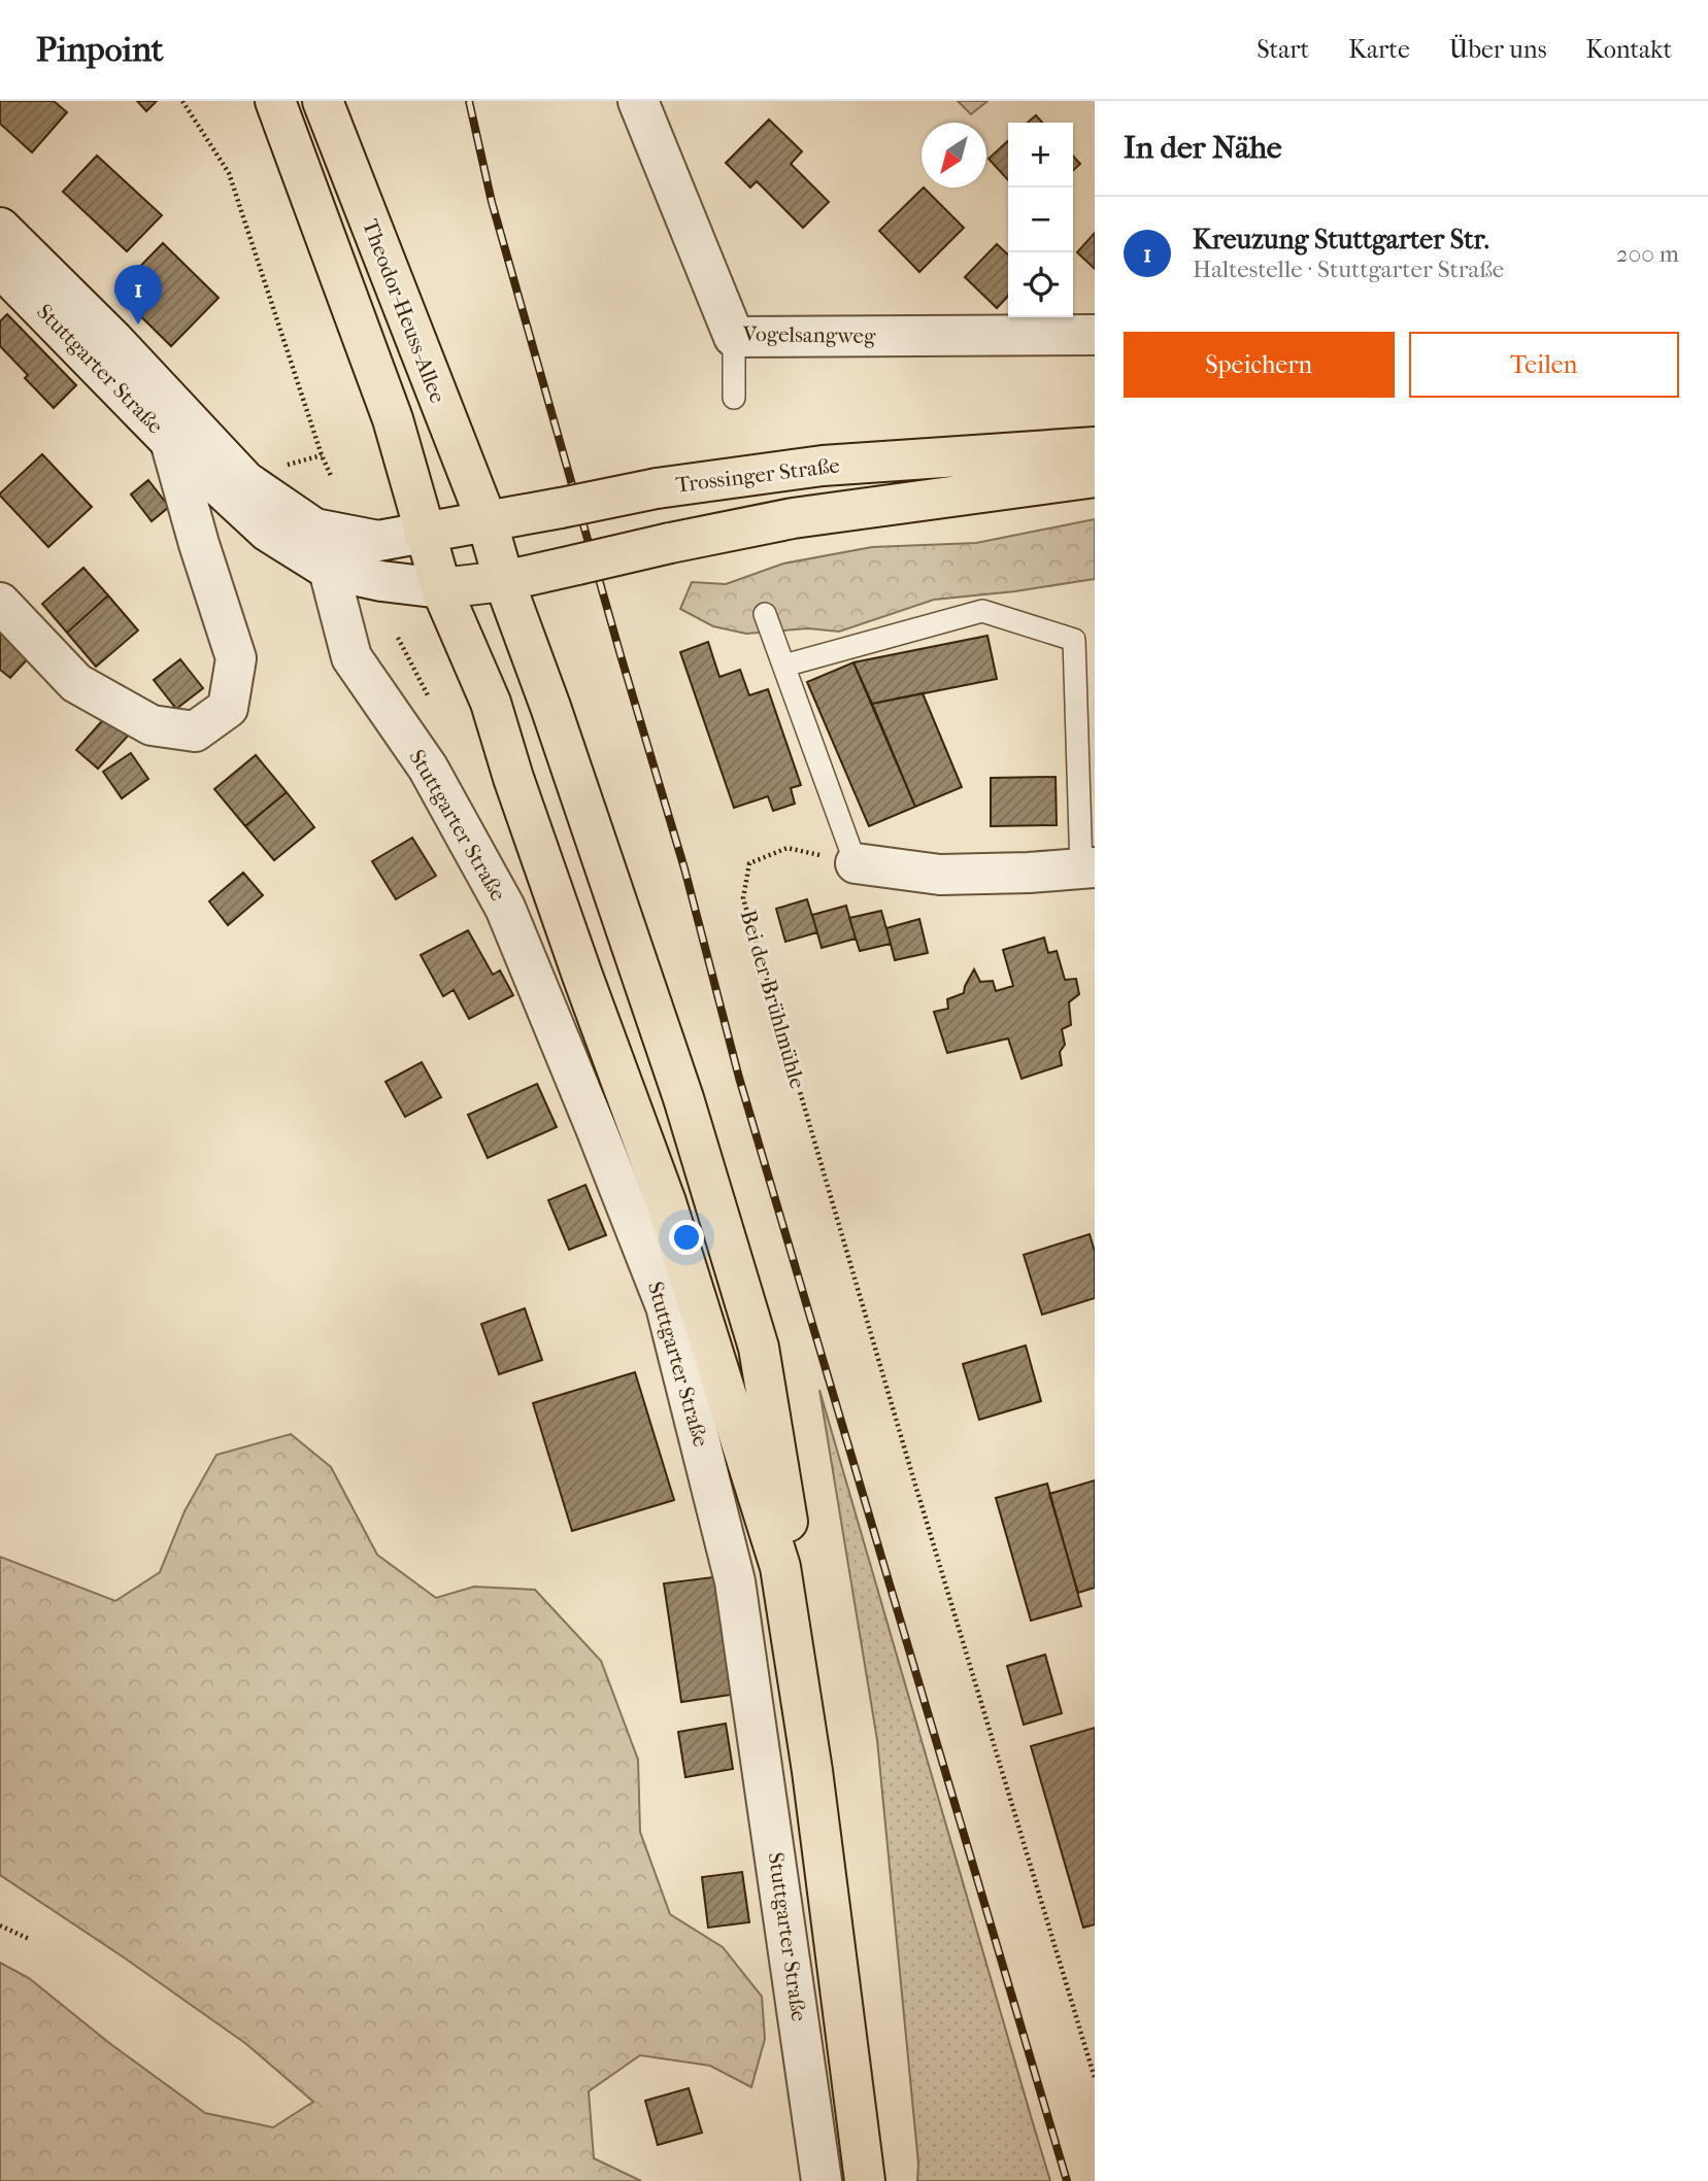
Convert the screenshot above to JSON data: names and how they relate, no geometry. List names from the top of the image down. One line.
{"streets":{"main road":["Theodor-Heuss-Allee","Trossinger Straße"],"street":["Vogelsangweg","Stuttgarter Straße"],"path":["Bei der Brühlmühle"]},"crossings":[["Theodor-Heuss-Allee","Trossinger Straße"],["Stuttgarter Straße","Trossinger Straße"]],"north":"bottom left","page":{"header":"Pinpoint","nav":["Start","Karte","Über uns","Kontakt"],"heading":"In der Nähe","map_buttons":["+","−"],"list":[{"mark":"1","name":"Kreuzung Stuttgarter Str.","note":"Haltestelle · Stuttgarter Straße","value":"200 m"}],"pins":"1","buttons":["Speichern","Teilen"]}}
